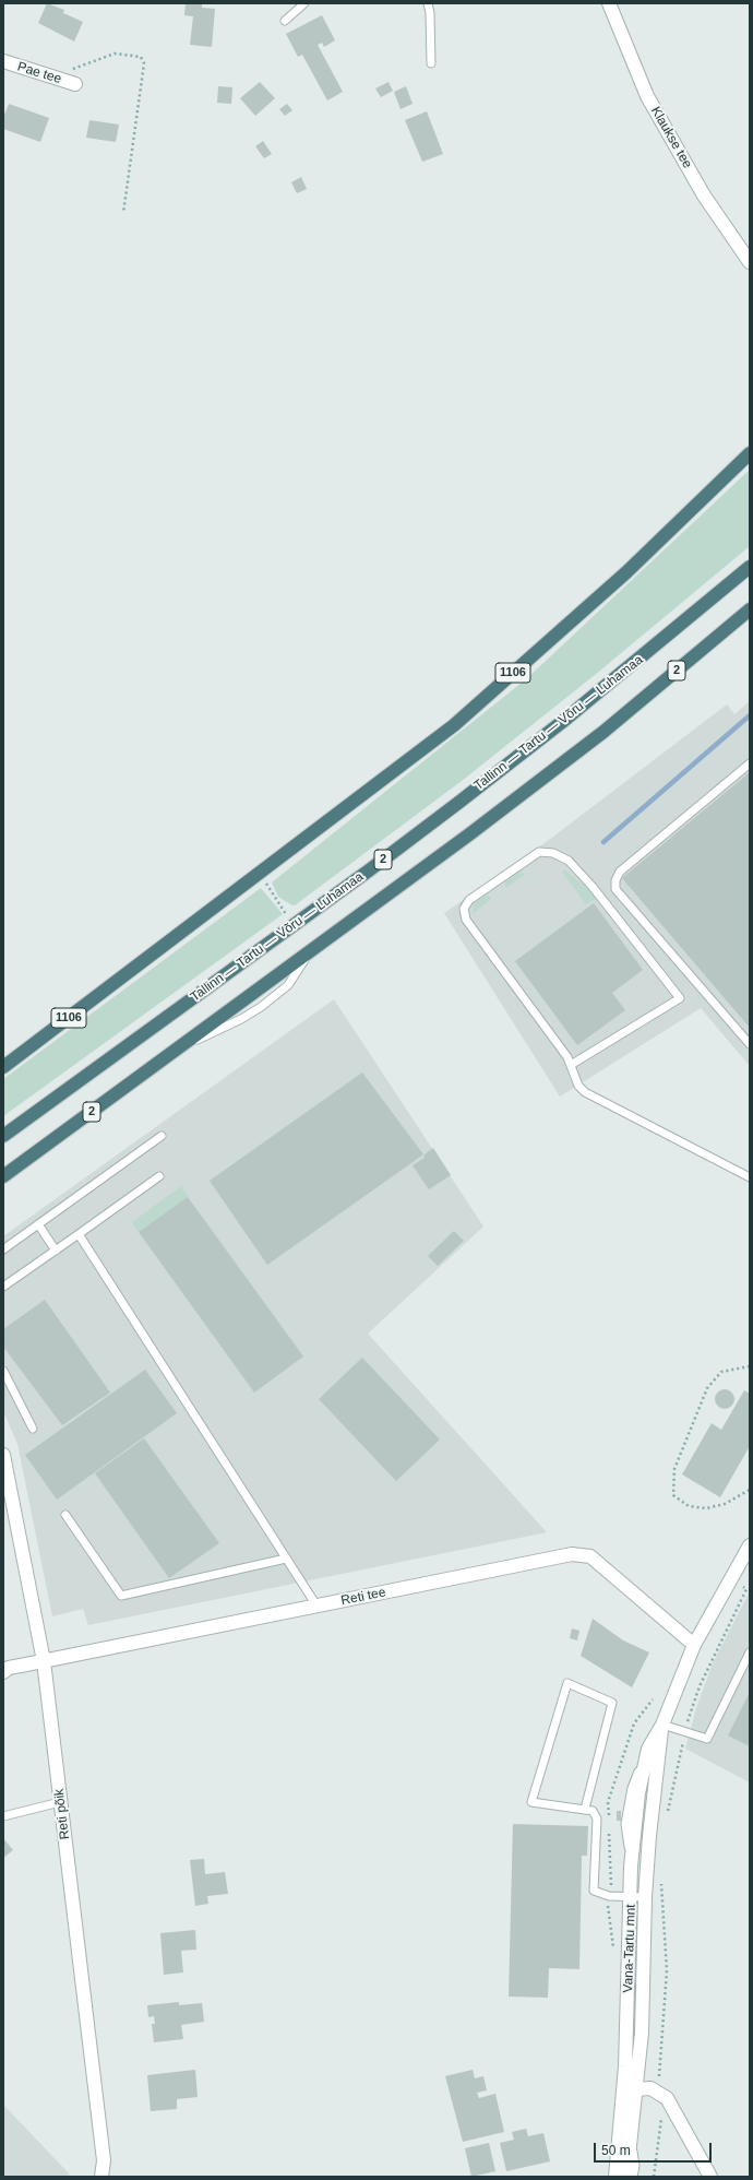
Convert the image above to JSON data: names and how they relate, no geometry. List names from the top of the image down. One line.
{"streets":{"highway":["2","1106","Tallinn — Tartu — Võru — Luhamaa"],"street":["Pae tee","Klaukse tee","Reti tee","Reti põik","Vana-Tartu mnt"]},"crossings":[["Reti tee","Reti põik"],["Reti tee","Vana-Tartu mnt"]],"scale_bar":"50 m"}
